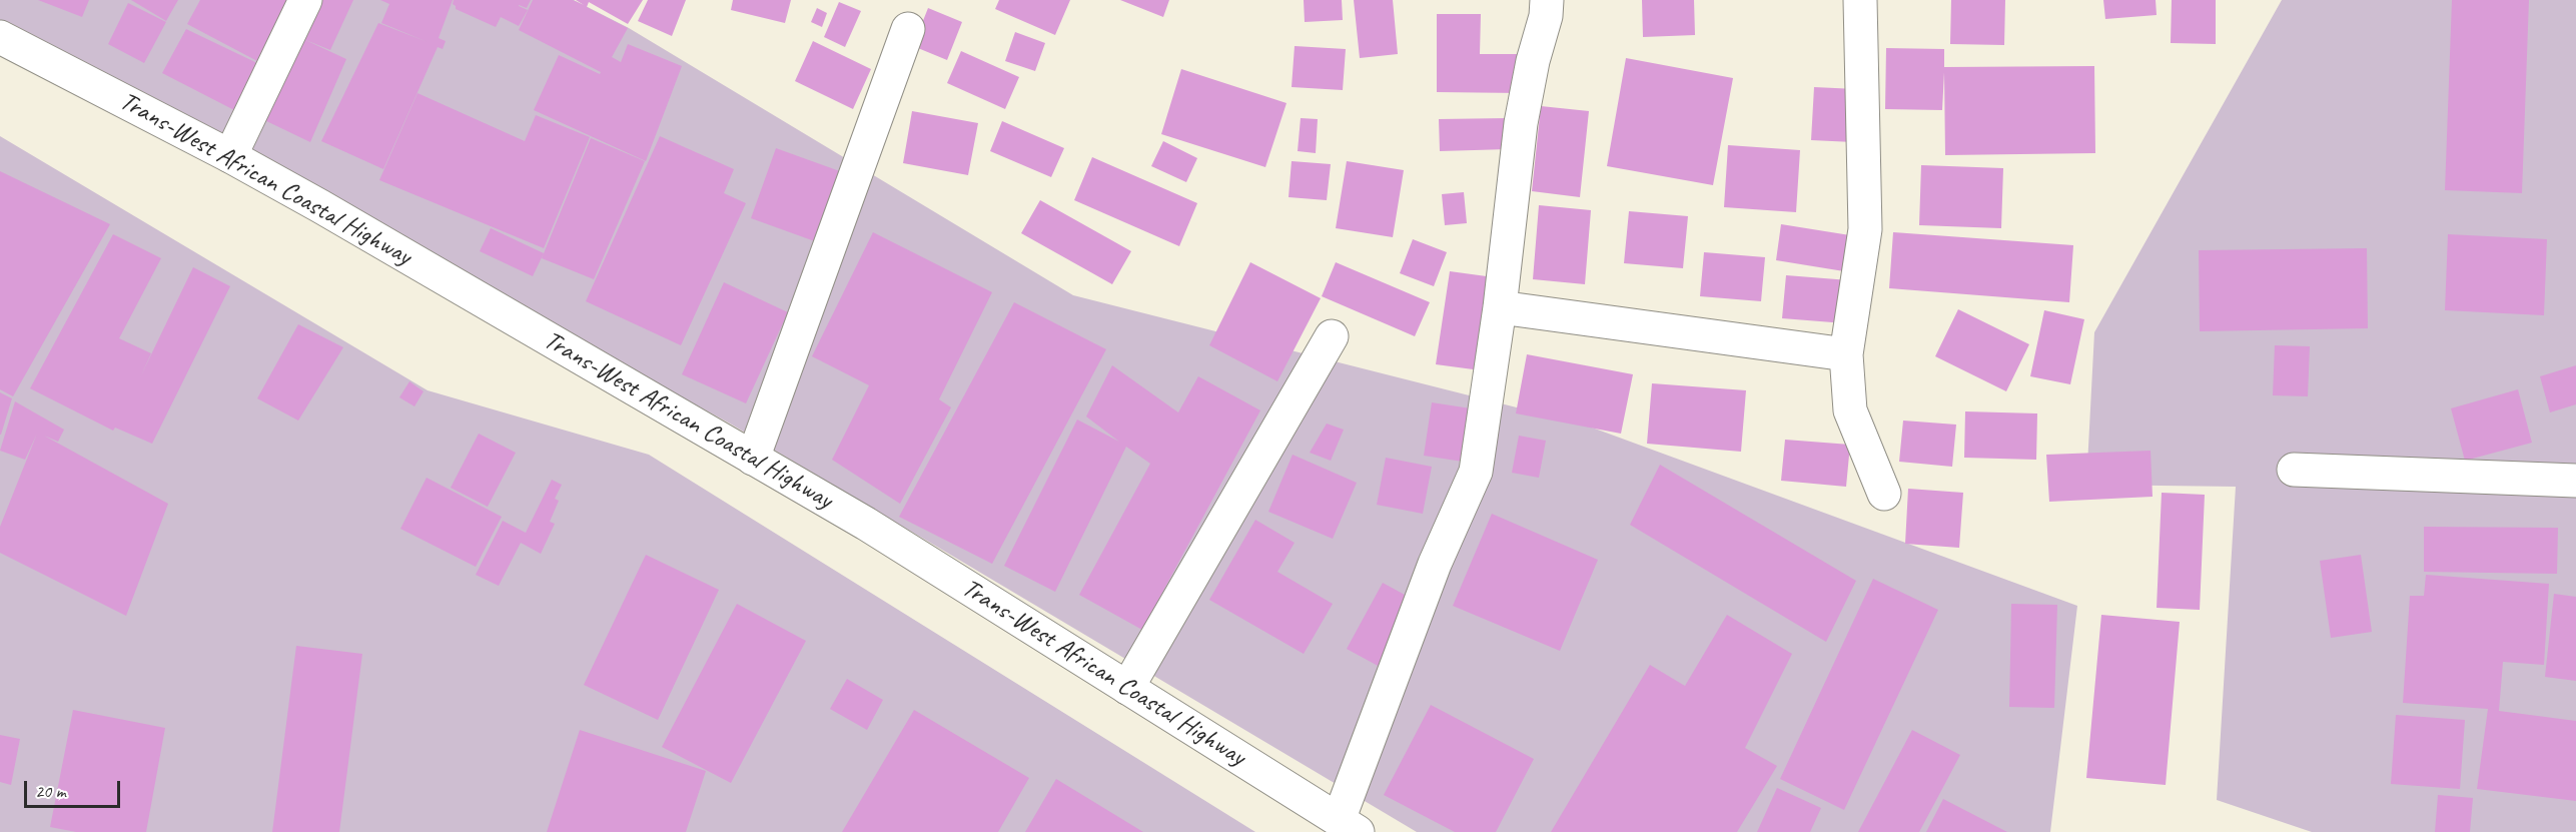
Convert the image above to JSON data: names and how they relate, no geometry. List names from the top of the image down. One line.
{"streets":{"main road":["Trans-West African Coastal Highway"]},"scale_bar":"20 m"}
